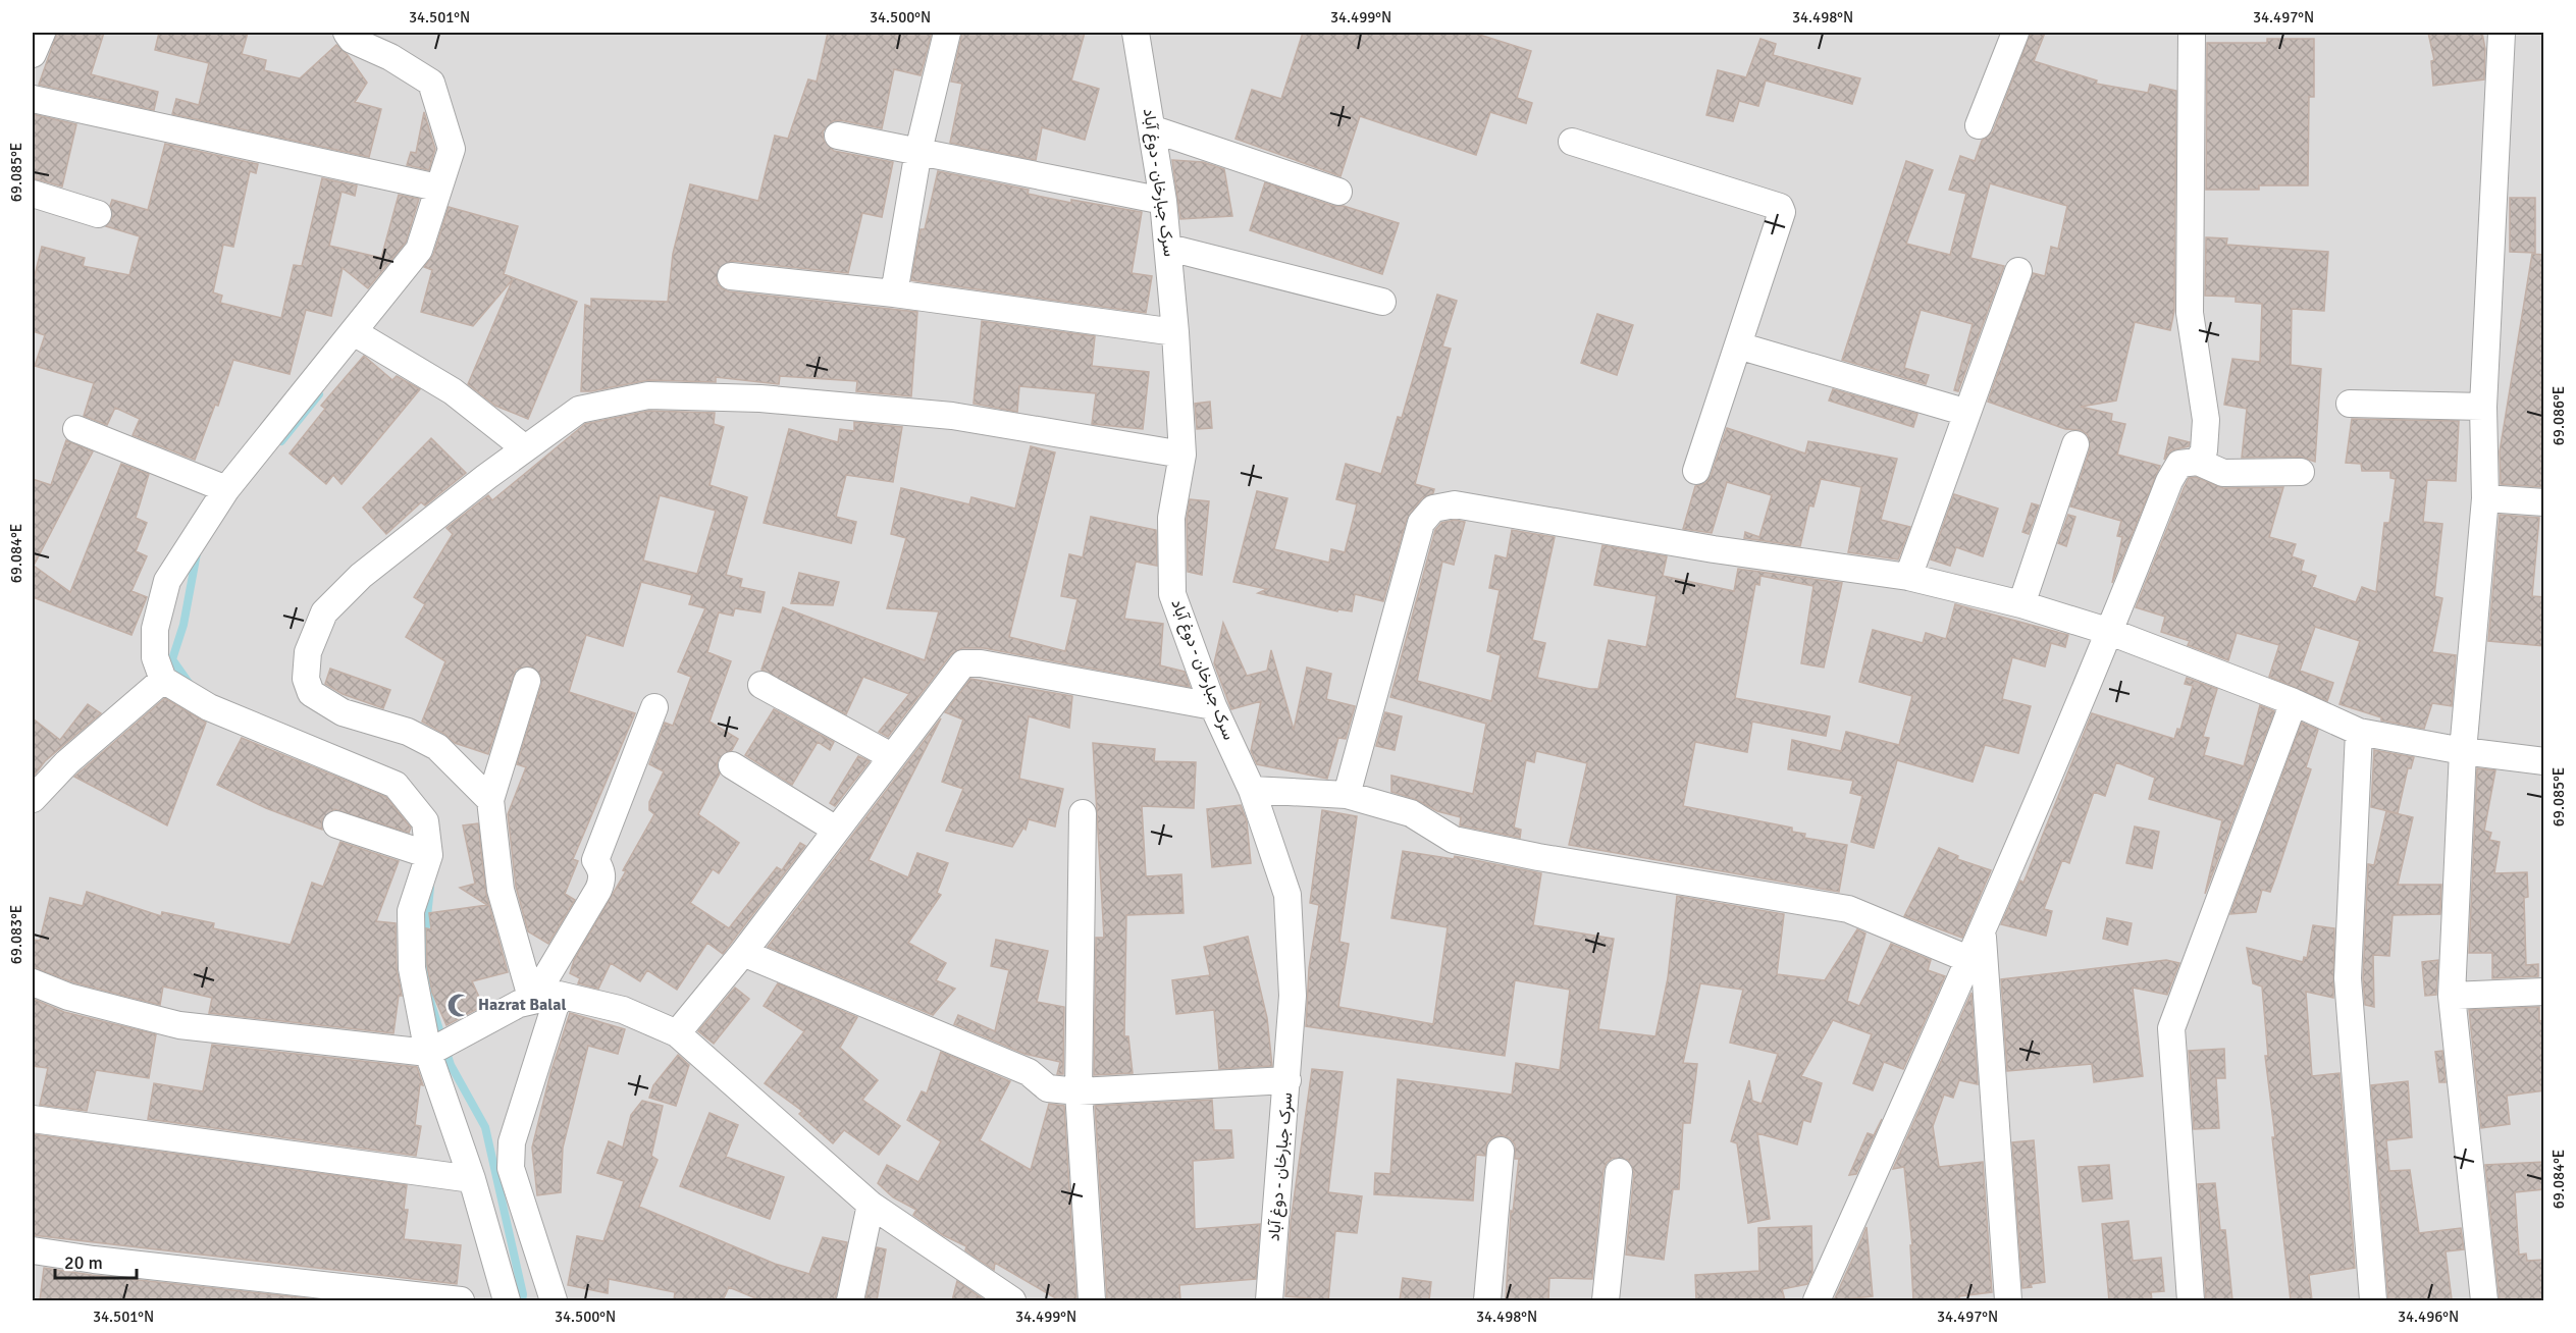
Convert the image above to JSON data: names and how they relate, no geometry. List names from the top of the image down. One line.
{"streets":{"street":["سرک جبارخان - دوغ آباد"]},"places":{"mosque":["Hazrat Balal"]},"scale_bar":"20 m","coordinates":["34.501°N","34.500°N","34.499°N","34.498°N","34.497°N","69.085°E","69.086°E","69.084°E","69.083°E","34.496°N"]}
